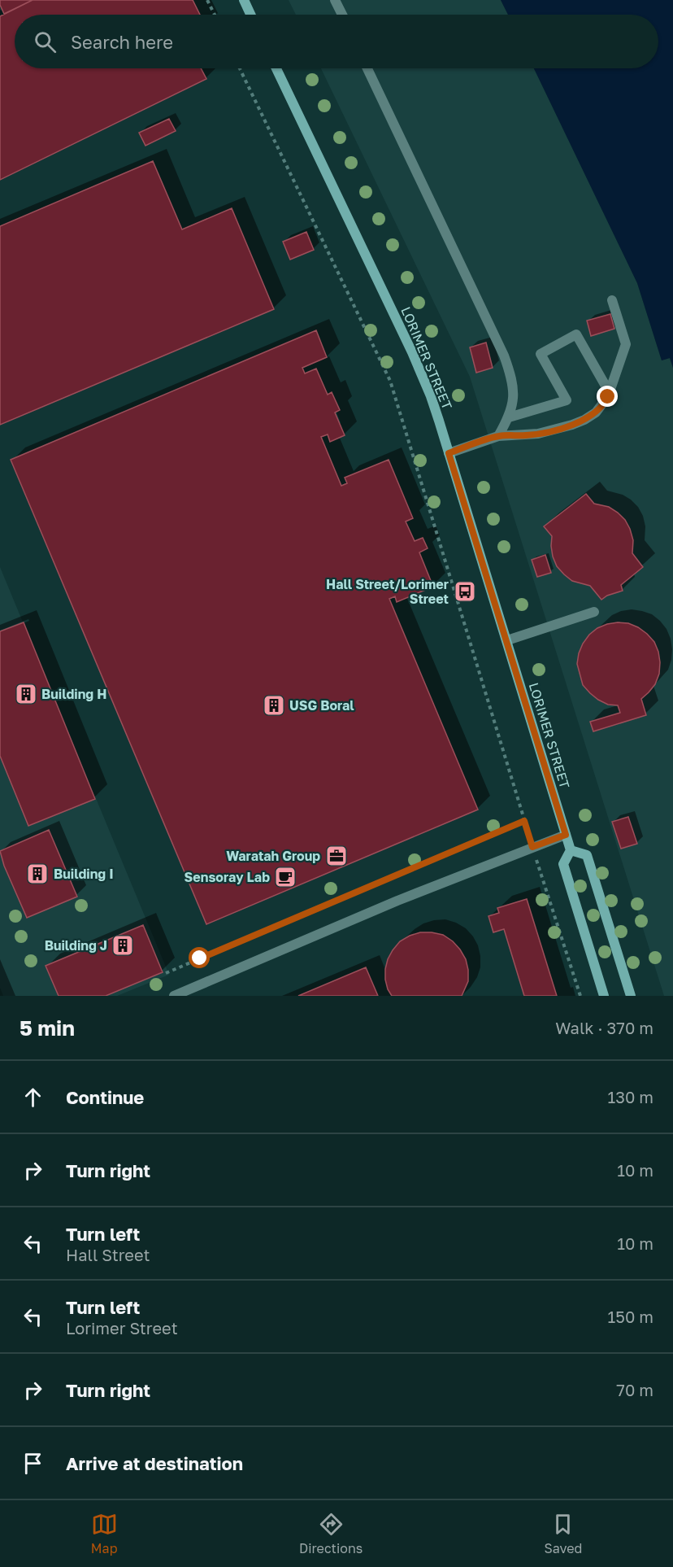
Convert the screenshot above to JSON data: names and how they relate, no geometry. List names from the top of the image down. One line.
{"streets":{"main road":["LORIMER STREET"]},"places":{"bus stop":["Hall Street/Lorimer Street"],"building":["Building H","USG Boral","Building I","Building J"],"office":["Waratah Group"],"cafe":["Sensoray Lab"]},"page":{"search":"Search here","heading":["5 min","Walk · 370 m"],"list":[["Continue","130 m"],["Turn right","10 m"],["Turn left","Hall Street","10 m"],["Turn left","Lorimer Street","150 m"],["Turn right","70 m"],"Arrive at destination"],"nav":["Map","Directions","Saved"]}}
